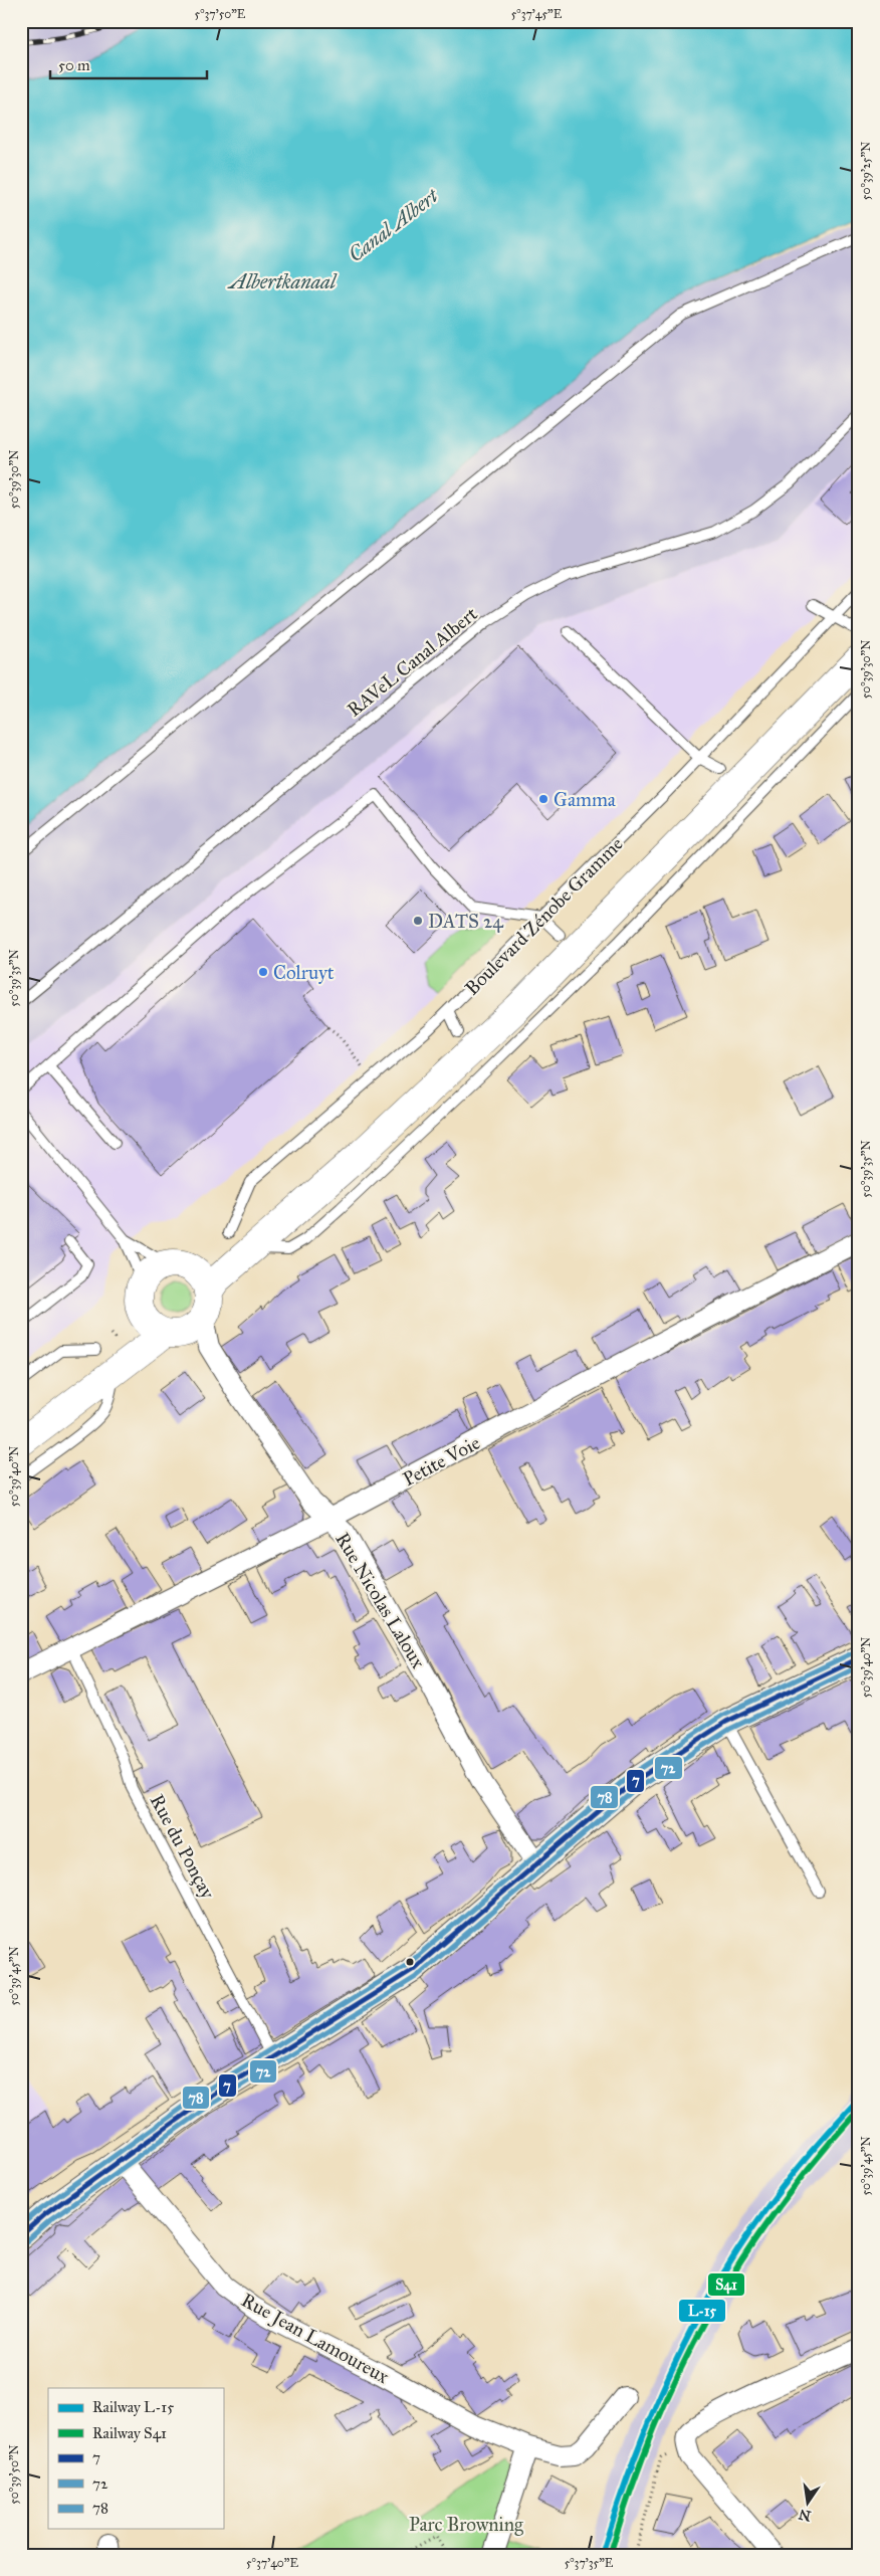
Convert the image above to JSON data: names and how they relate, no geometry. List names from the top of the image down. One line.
{"streets":{"street":["Petite Voie","Rue Nicolas Laloux","Rue Jean Lamoureux"],"lane":["RAVeL Canal Albert","Boulevard Zénobe Gramme","Rue du Ponçay"]},"crossings":[["Petite Voie","Rue Nicolas Laloux"],["Petite Voie","Rue du Ponçay"]],"water":["Canal Albert","Albertkanaal"],"parks":["Parc Browning"],"places":["Gamma","DATS 24","Colruyt"],"lines":["transit line 78","transit line 7","transit line 72","rail line L-15","rail line S41"],"legend":["Railway L-15","Railway S41","7","72","78"],"scale_bar":"50 m","north":"bottom","coordinates":["5°37'50\"E","5°37'45\"E","50°39'25\"N","50°39'30\"N","50°39'35\"N","50°39'40\"N","50°39'45\"N","50°39'50\"N","5°37'40\"E","5°37'35\"E"]}
